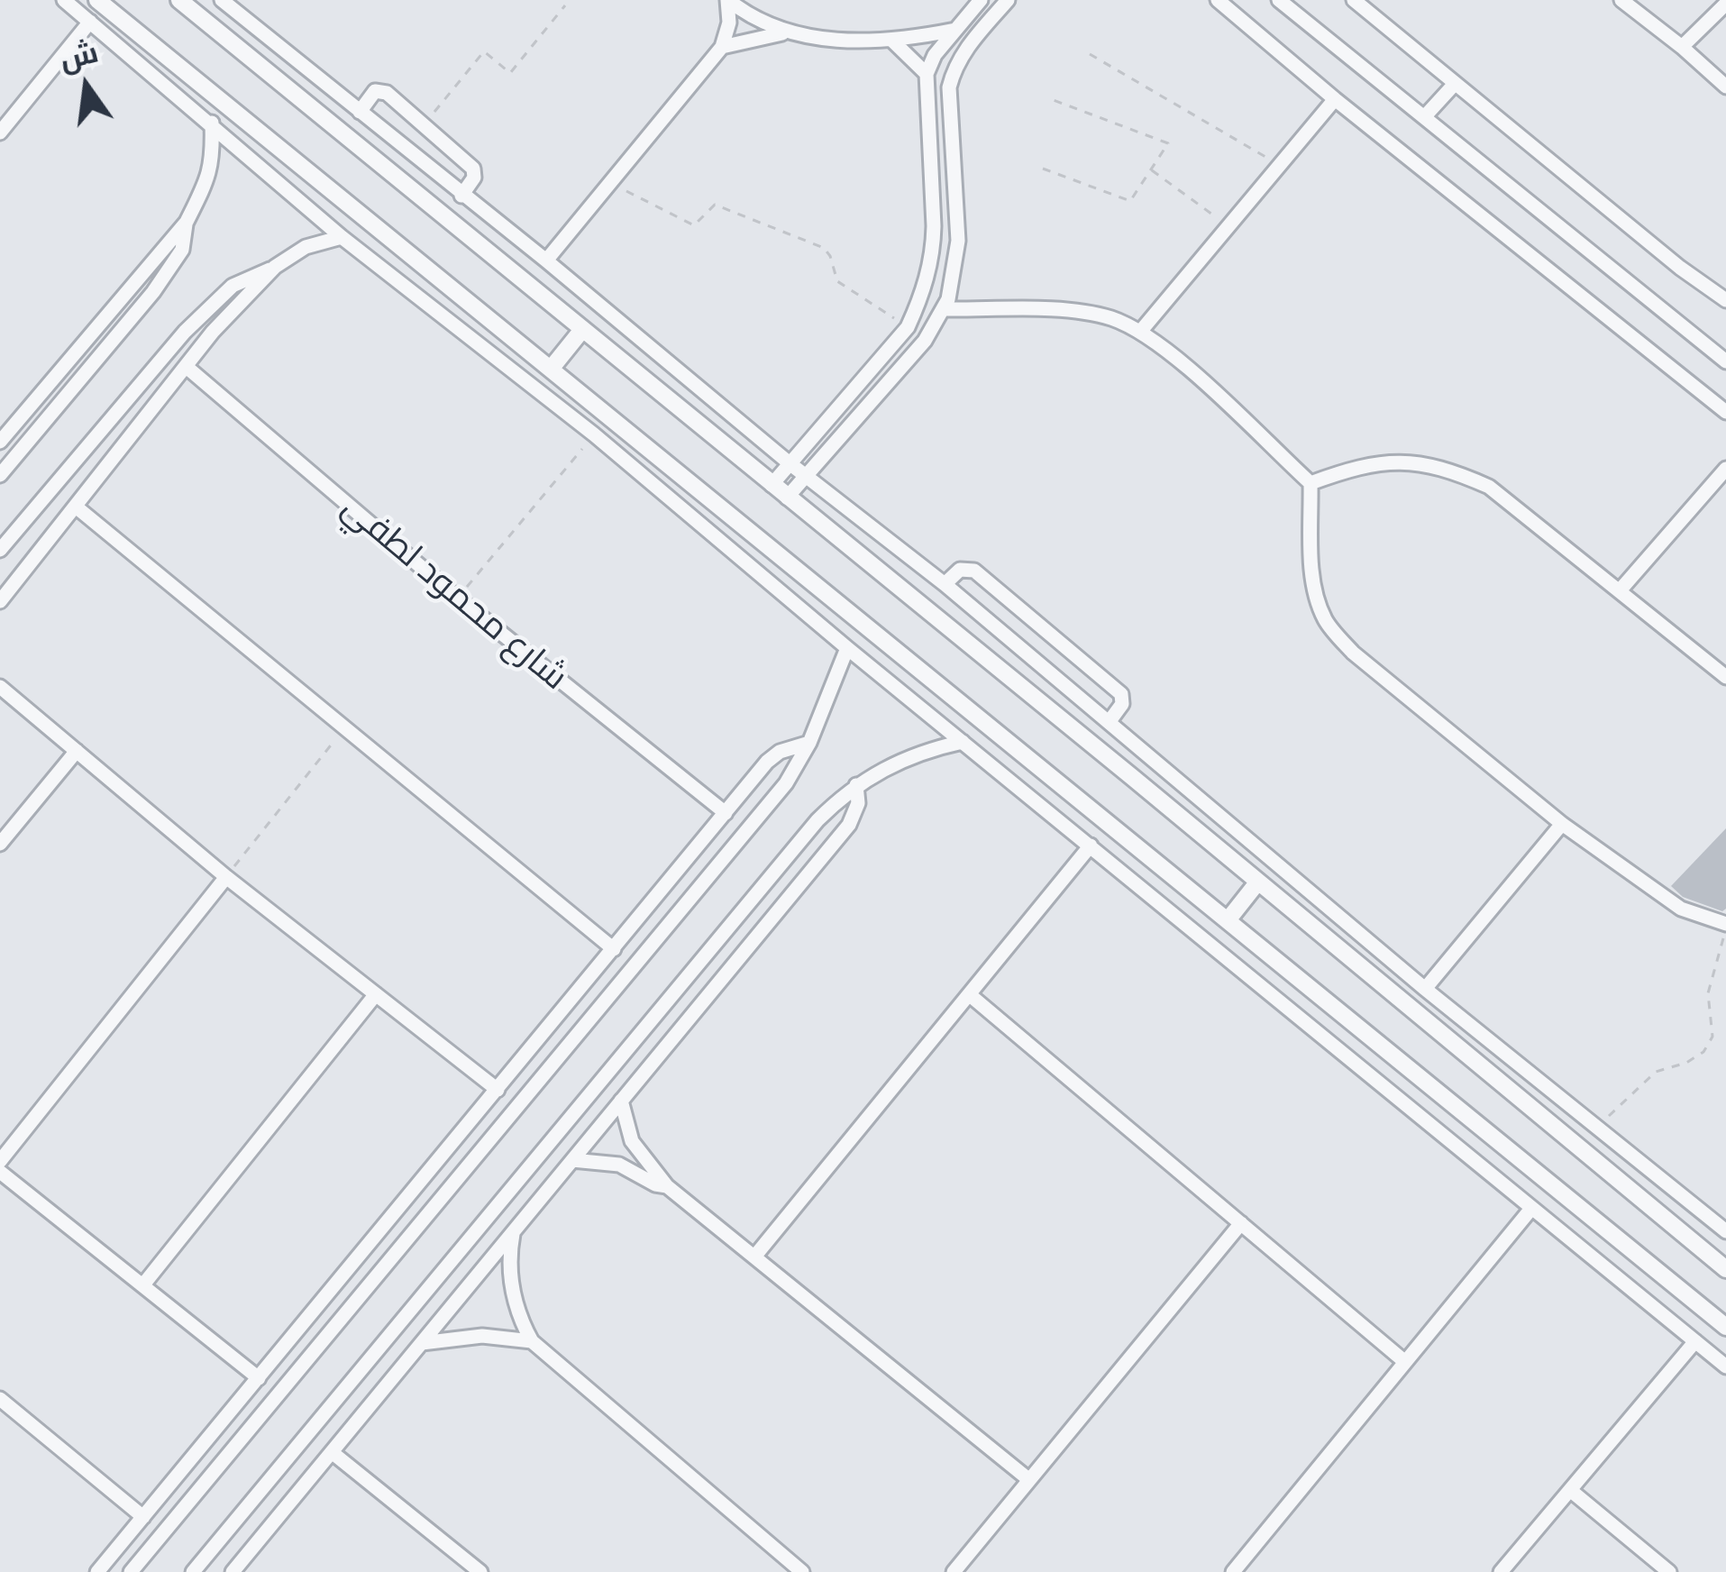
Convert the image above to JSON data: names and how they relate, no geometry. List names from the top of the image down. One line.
{"streets":{"street":["شارع محمود لطفي"]},"north":"top"}
